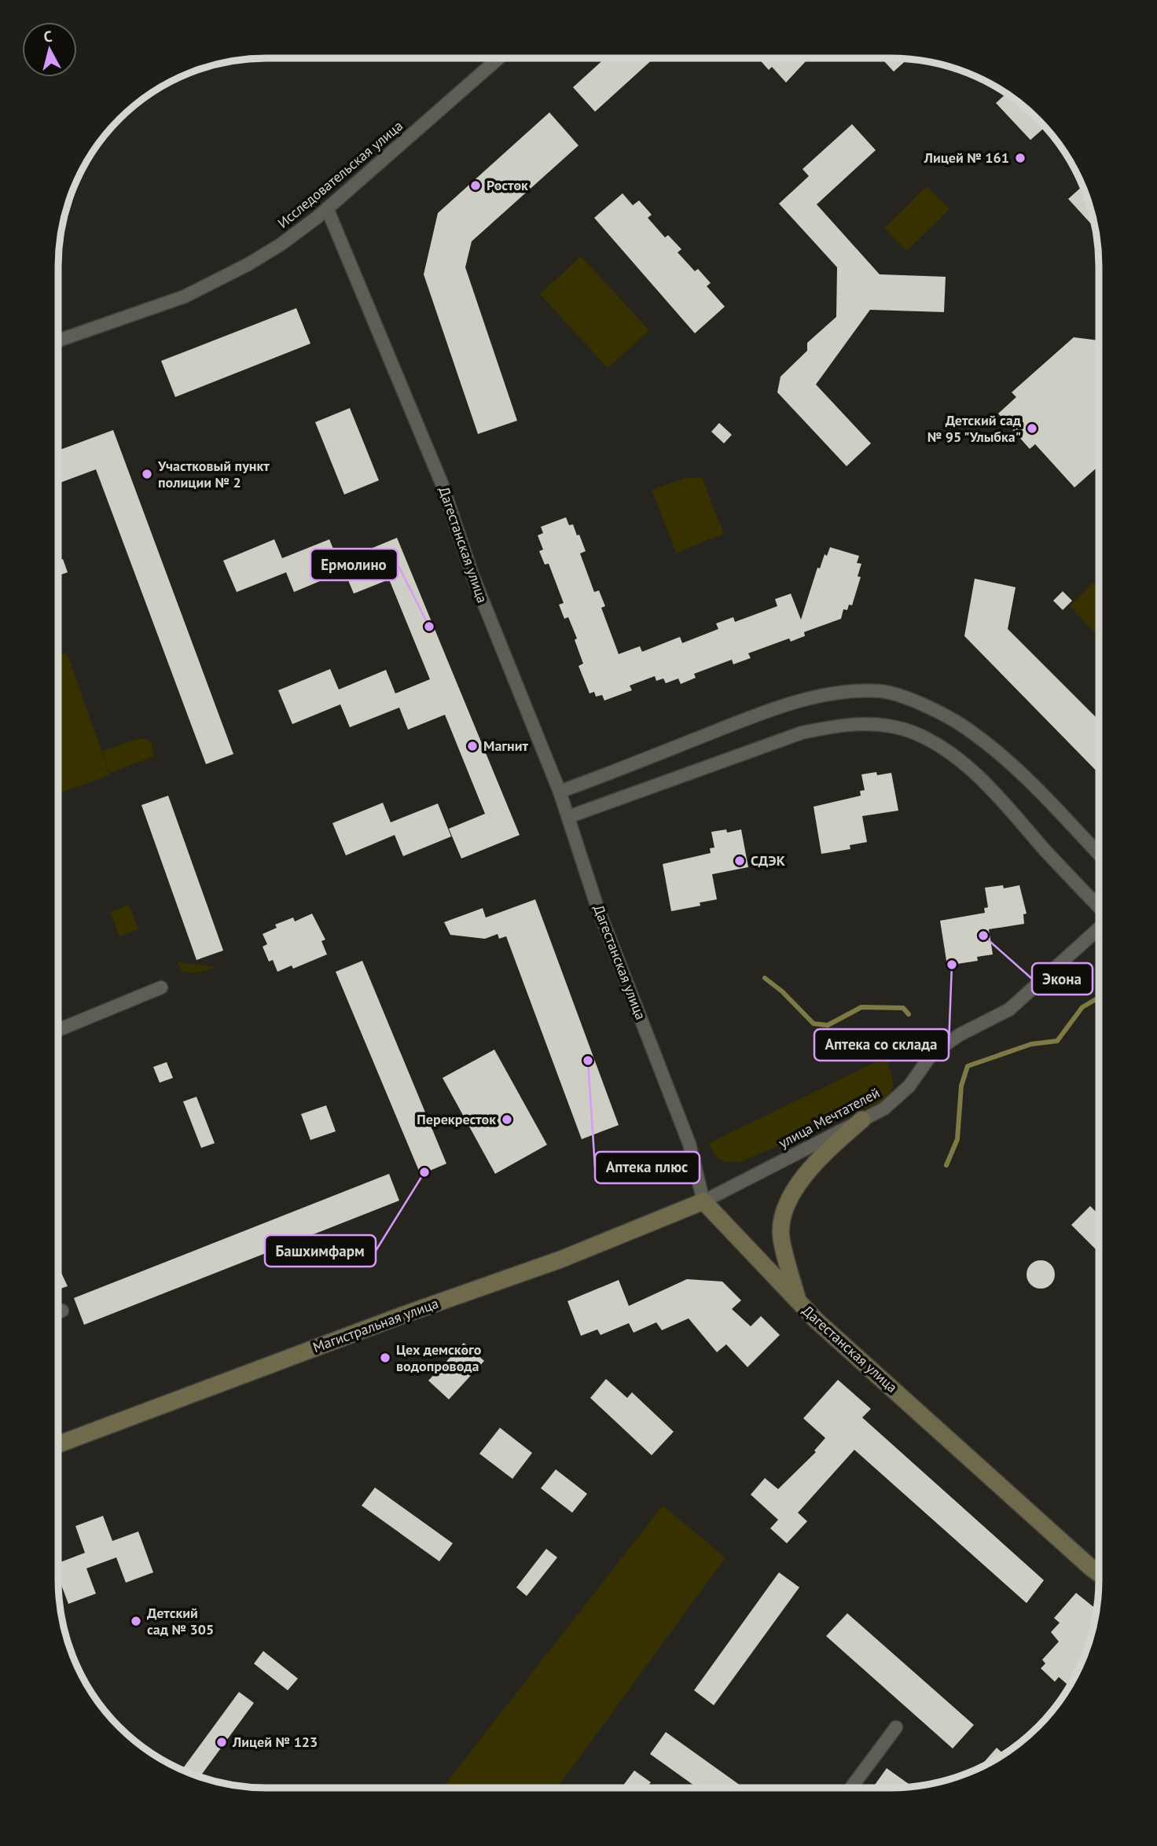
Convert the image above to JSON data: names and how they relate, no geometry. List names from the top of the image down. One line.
{"streets":{"street":["Исследовательская улица","Дагестанская улица","улица Мечтателей","Магистральная улица"]},"crossings":[["Исследовательская улица","Дагестанская улица"],["Дагестанская улица","улица Мечтателей"],["Дагестанская улица","Магистральная улица"],["улица Мечтателей","Магистральная улица"]],"places":["Лицей № 161","Росток","Детский сад № 95 \"Улыбка\"","Участковый пункт полиции № 2","Ермолино","Магнит","СДЭК","Экона","Аптека со склада","Аптека плюс","Перекресток","Башхимфарм","Цех демского водопровода","Детский сад № 305","Лицей № 123"],"north":"top"}
